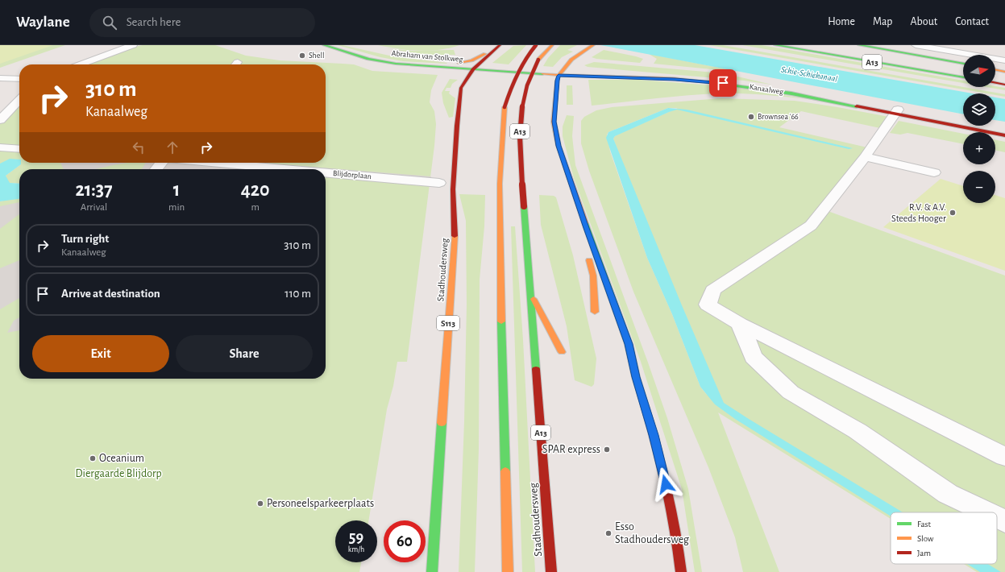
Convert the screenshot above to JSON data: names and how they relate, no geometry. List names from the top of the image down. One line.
{"streets":{"main road":["Abraham van Stolkweg","A13","Kanaalweg","Stadhoudersweg","S113"],"street":["Blijdorplaan"]},"crossings":[["Abraham van Stolkweg","Stadhoudersweg"],["A13","Stadhoudersweg"]],"water":["Schie-Schiekanaal"],"parks":["Diergaarde Blijdorp"],"places":["Shell","Brownsea '66","R.V. & A.V. Steeds Hooger","SPAR express","Oceanium","Personeelsparkeerplaats","Esso Stadhoudersweg"],"legend":["Fast","Slow","Jam"],"north":"right","page":{"header":"Waylane","search":"Search here","nav":["Home","Map","About","Contact"],"map_buttons":["+","−"],"turn":["310 m","Kanaalweg"],"eta":["21:37","Arrival","1","min","420","m"],"list":[{"name":"Turn right","note":"Kanaalweg","value":"310 m"},{"name":"Arrive at destination","value":"110 m"}],"buttons":["Exit","Share"],"speed":"59 km/h","limit":"60"}}
